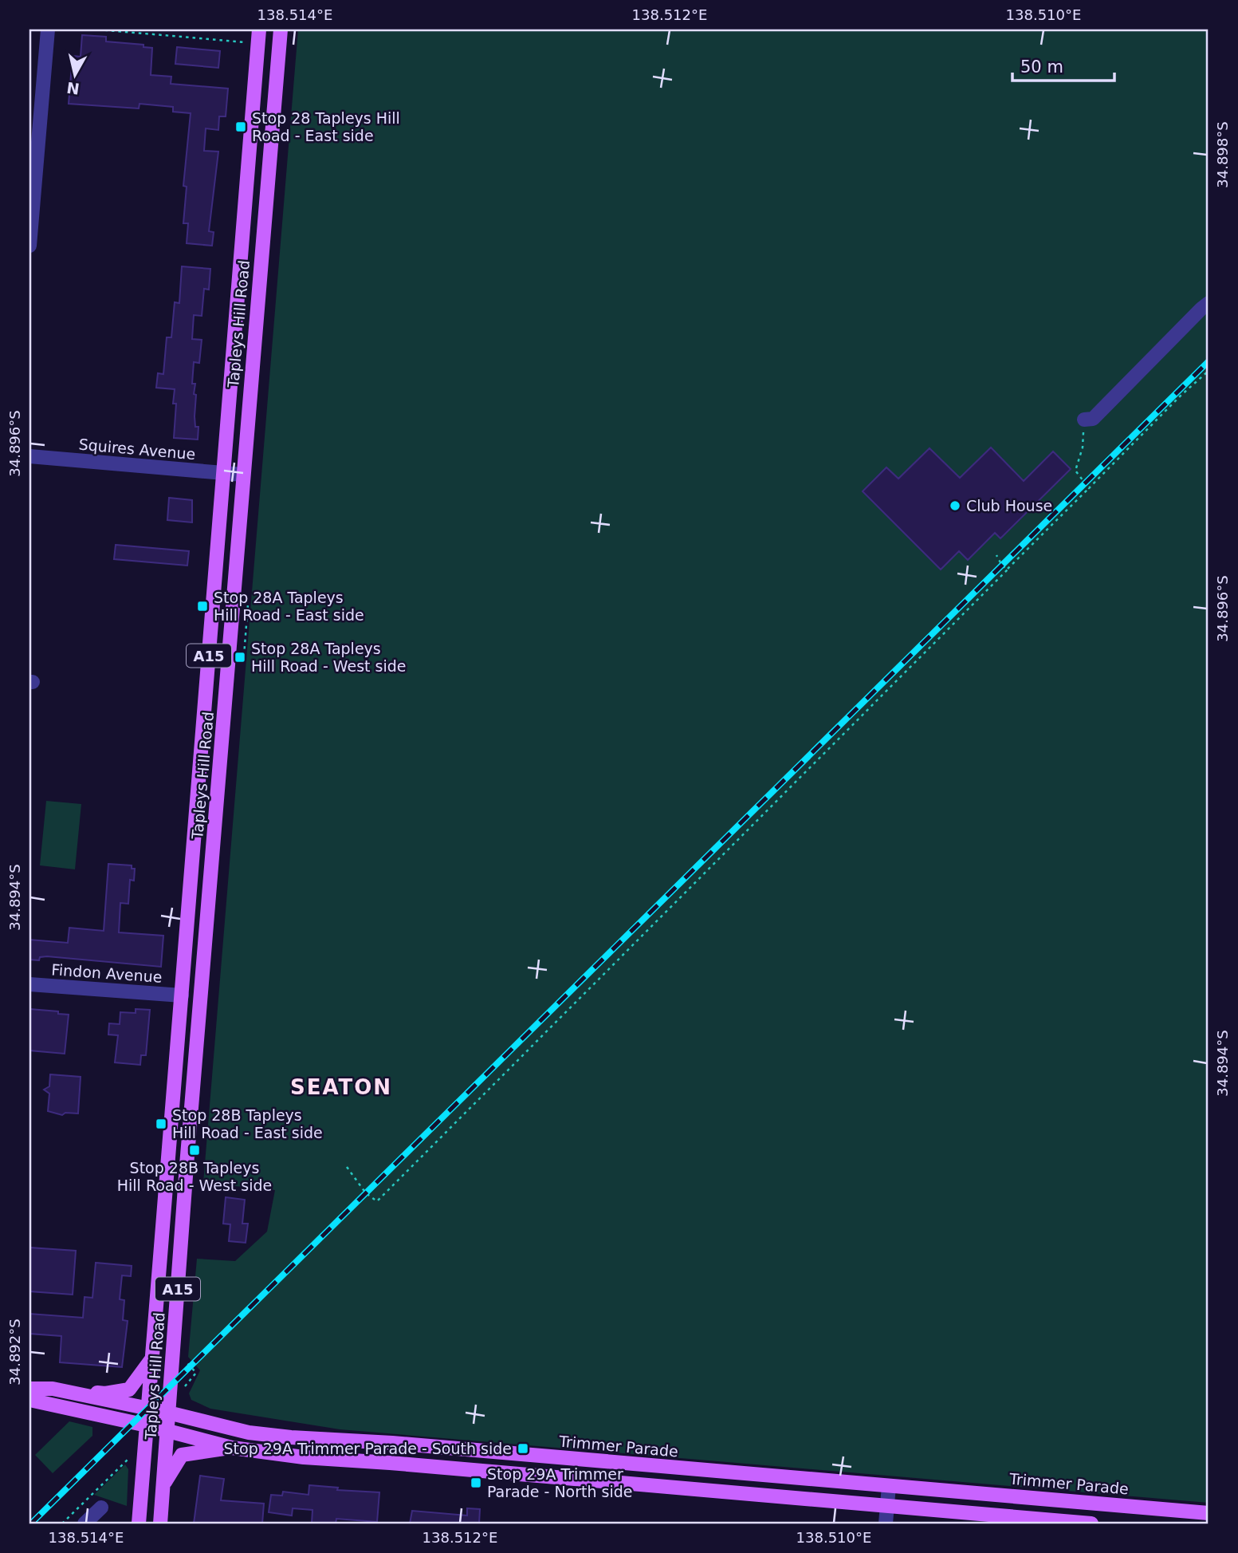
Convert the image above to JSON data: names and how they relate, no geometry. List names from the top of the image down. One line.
{"streets":{"main road":["Tapleys Hill Road","A15","Trimmer Parade"],"street":["Squires Avenue","Findon Avenue"]},"crossings":[["Tapleys Hill Road","Squires Avenue"],["Tapleys Hill Road","Findon Avenue"],["Tapleys Hill Road","Trimmer Parade"]],"districts":["SEATON"],"places":{"transit":["Stop 28 Tapleys Hill Road - East side","Stop 28A Tapleys Hill Road - East side","Stop 28A Tapleys Hill Road - West side","Stop 28B Tapleys Hill Road - East side","Stop 28B Tapleys Hill Road - West side","Stop 29A Trimmer Parade - South side","Stop 29A Trimmer Parade - North side"],"other":["Club House"]},"scale_bar":"50 m","north":"bottom","coordinates":["138.514°E","138.512°E","138.510°E","34.898°S","34.896°S","34.894°S","34.892°S"]}
